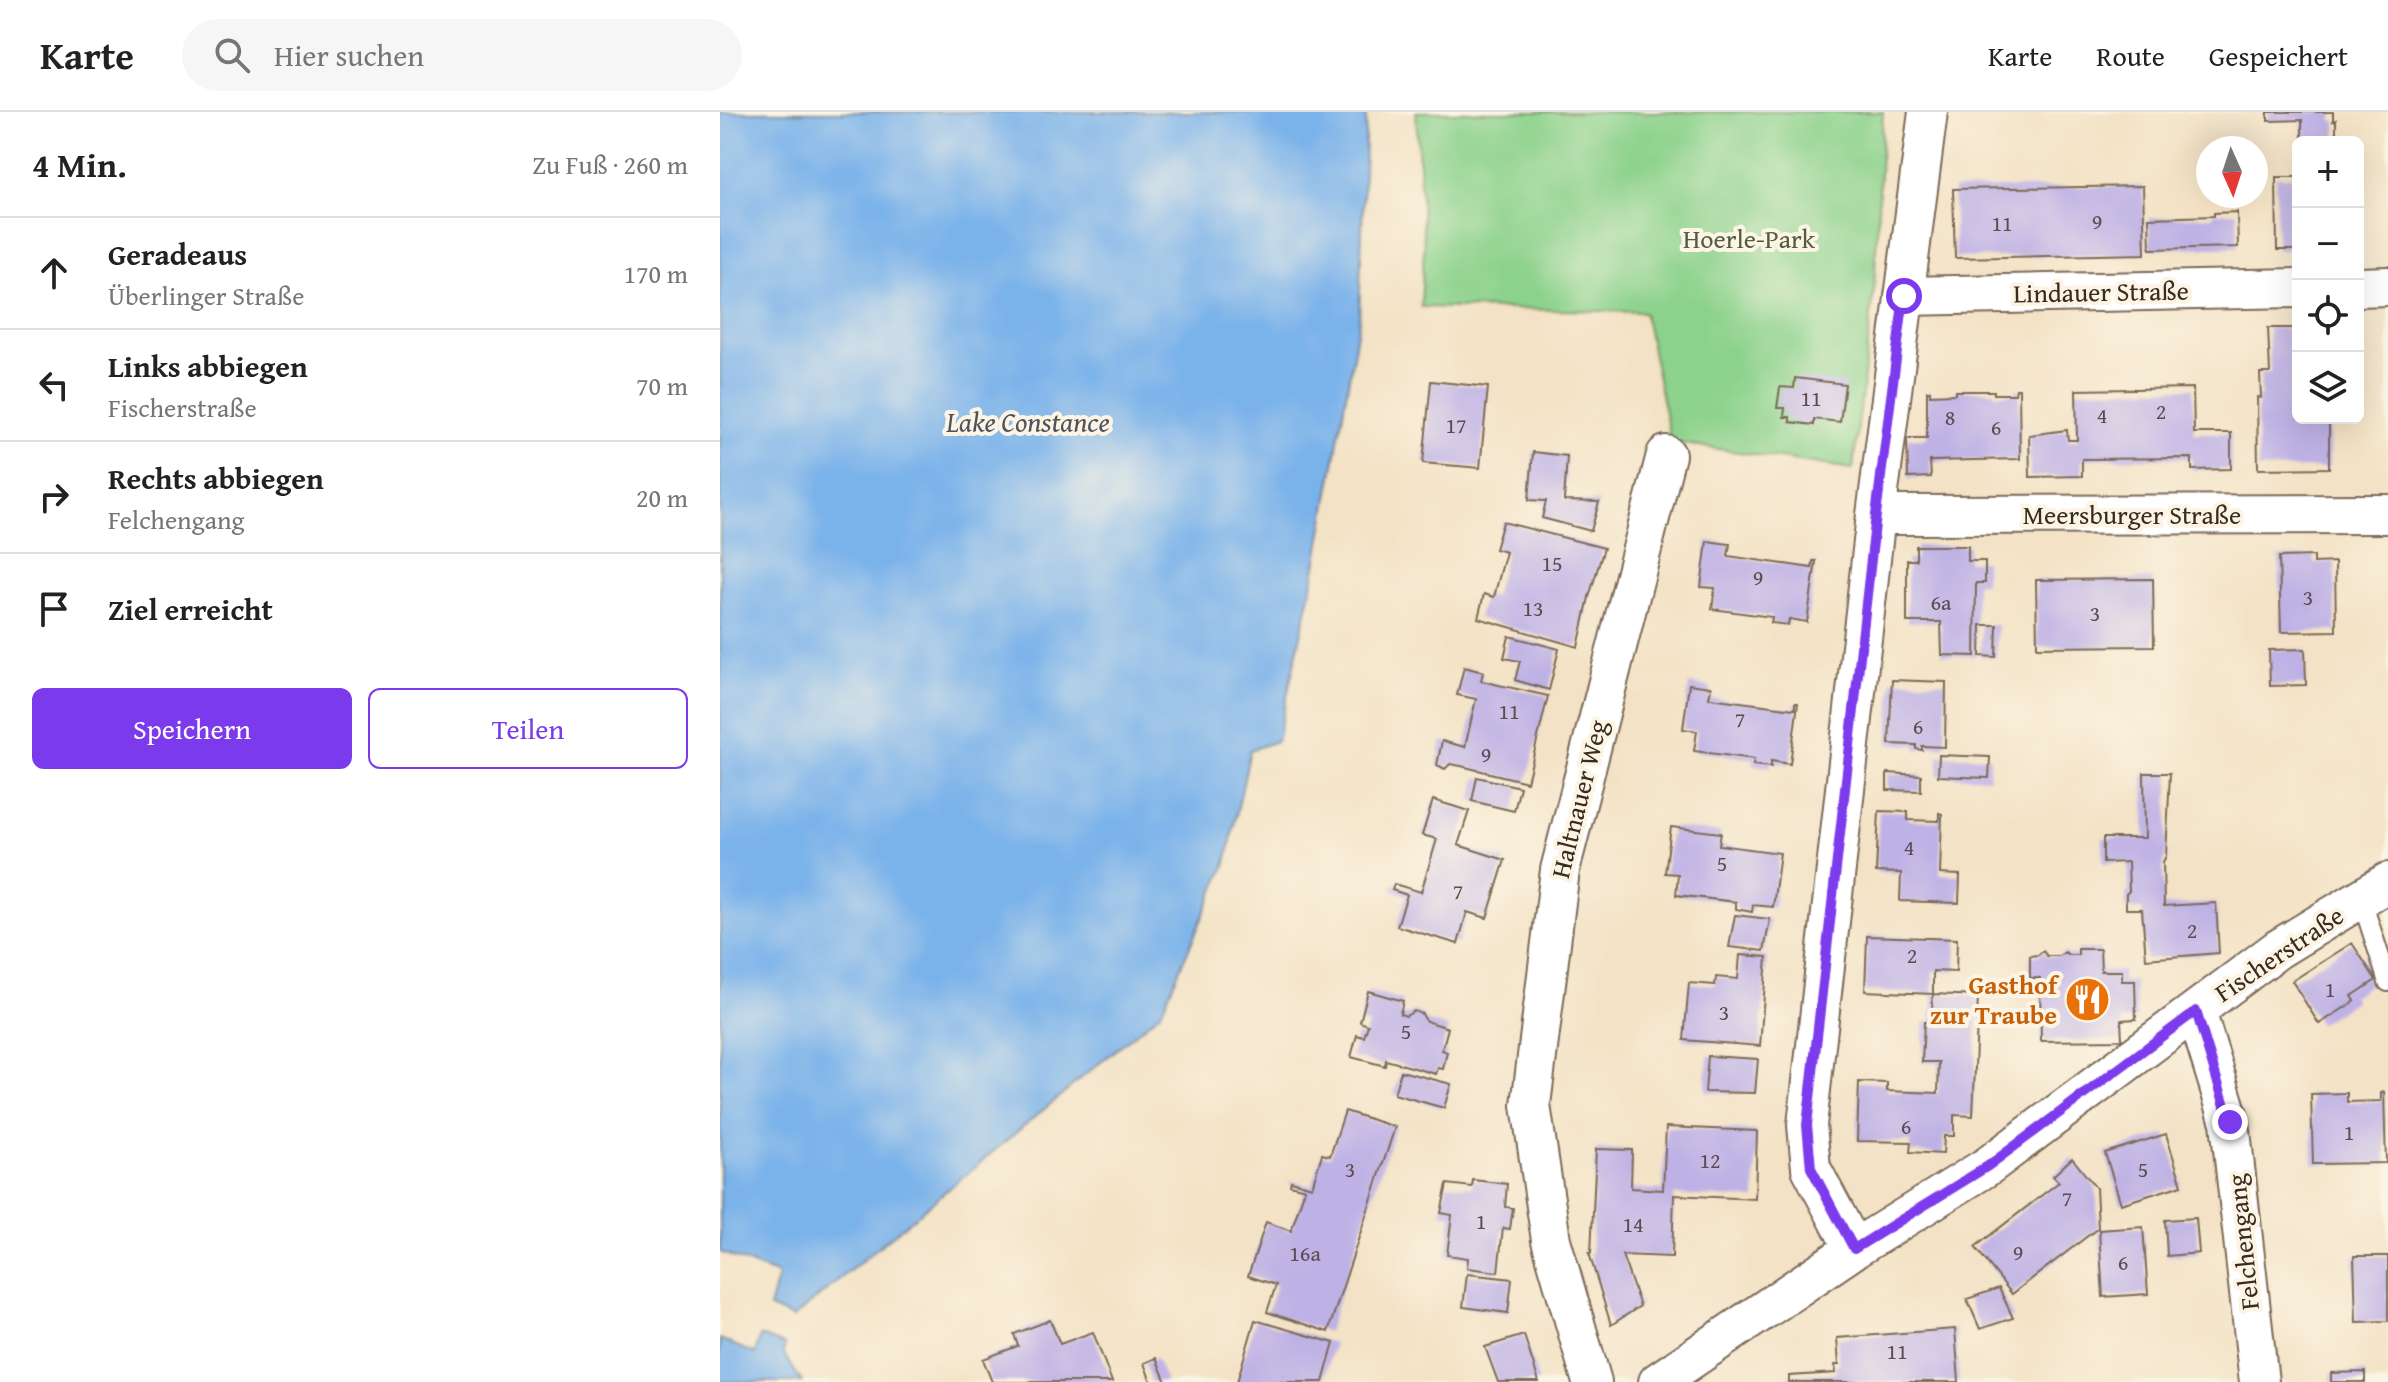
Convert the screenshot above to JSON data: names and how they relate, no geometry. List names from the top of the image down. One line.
{"streets":{"street":["Lindauer Straße","Meersburger Straße","Haltnauer Weg","Fischerstraße","Felchengang"]},"crossings":[["Fischerstraße","Felchengang"]],"water":["Lake Constance"],"parks":["Hoerle-Park"],"places":{"restaurant":["Gasthof zur Traube"]},"house_numbers":["9","11","11","2","4","8","17","6","15","9","3","6a","13","3","11","7","6","9","4","5","7","2","2","1","3","5","6","1","12","3","5","7","1","14","9","16a","6","11"],"north":"bottom","page":{"header":"Karte","search":"Hier suchen","nav":["Karte","Route","Gespeichert"],"heading":["4 Min.","Zu Fuß · 260 m"],"map_buttons":["+","−"],"list":[["Geradeaus","Überlinger Straße","170 m"],["Links abbiegen","Fischerstraße","70 m"],["Rechts abbiegen","Felchengang","20 m"],"Ziel erreicht"],"buttons":["Speichern","Teilen"]}}
